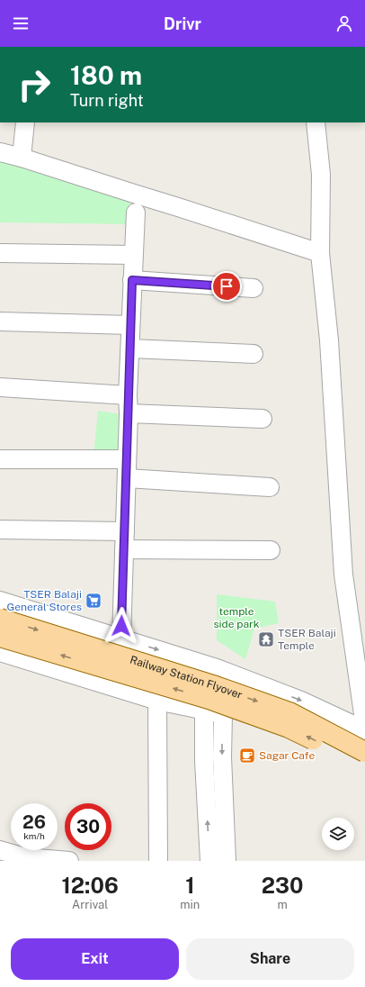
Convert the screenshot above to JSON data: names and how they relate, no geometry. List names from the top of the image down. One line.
{"streets":{"main road":["Railway Station Flyover"]},"parks":["temple side park"],"places":{"supermarket":["TSER Balaji General Stores"],"temple":["TSER Balaji Temple"],"cafe":["Sagar Cafe"]},"page":{"header":"Drivr","turn":["180 m","Turn right"],"speed":"26 km/h","limit":"30","eta":["12:06","Arrival","1","min","230","m"],"buttons":["Exit","Share"]}}
